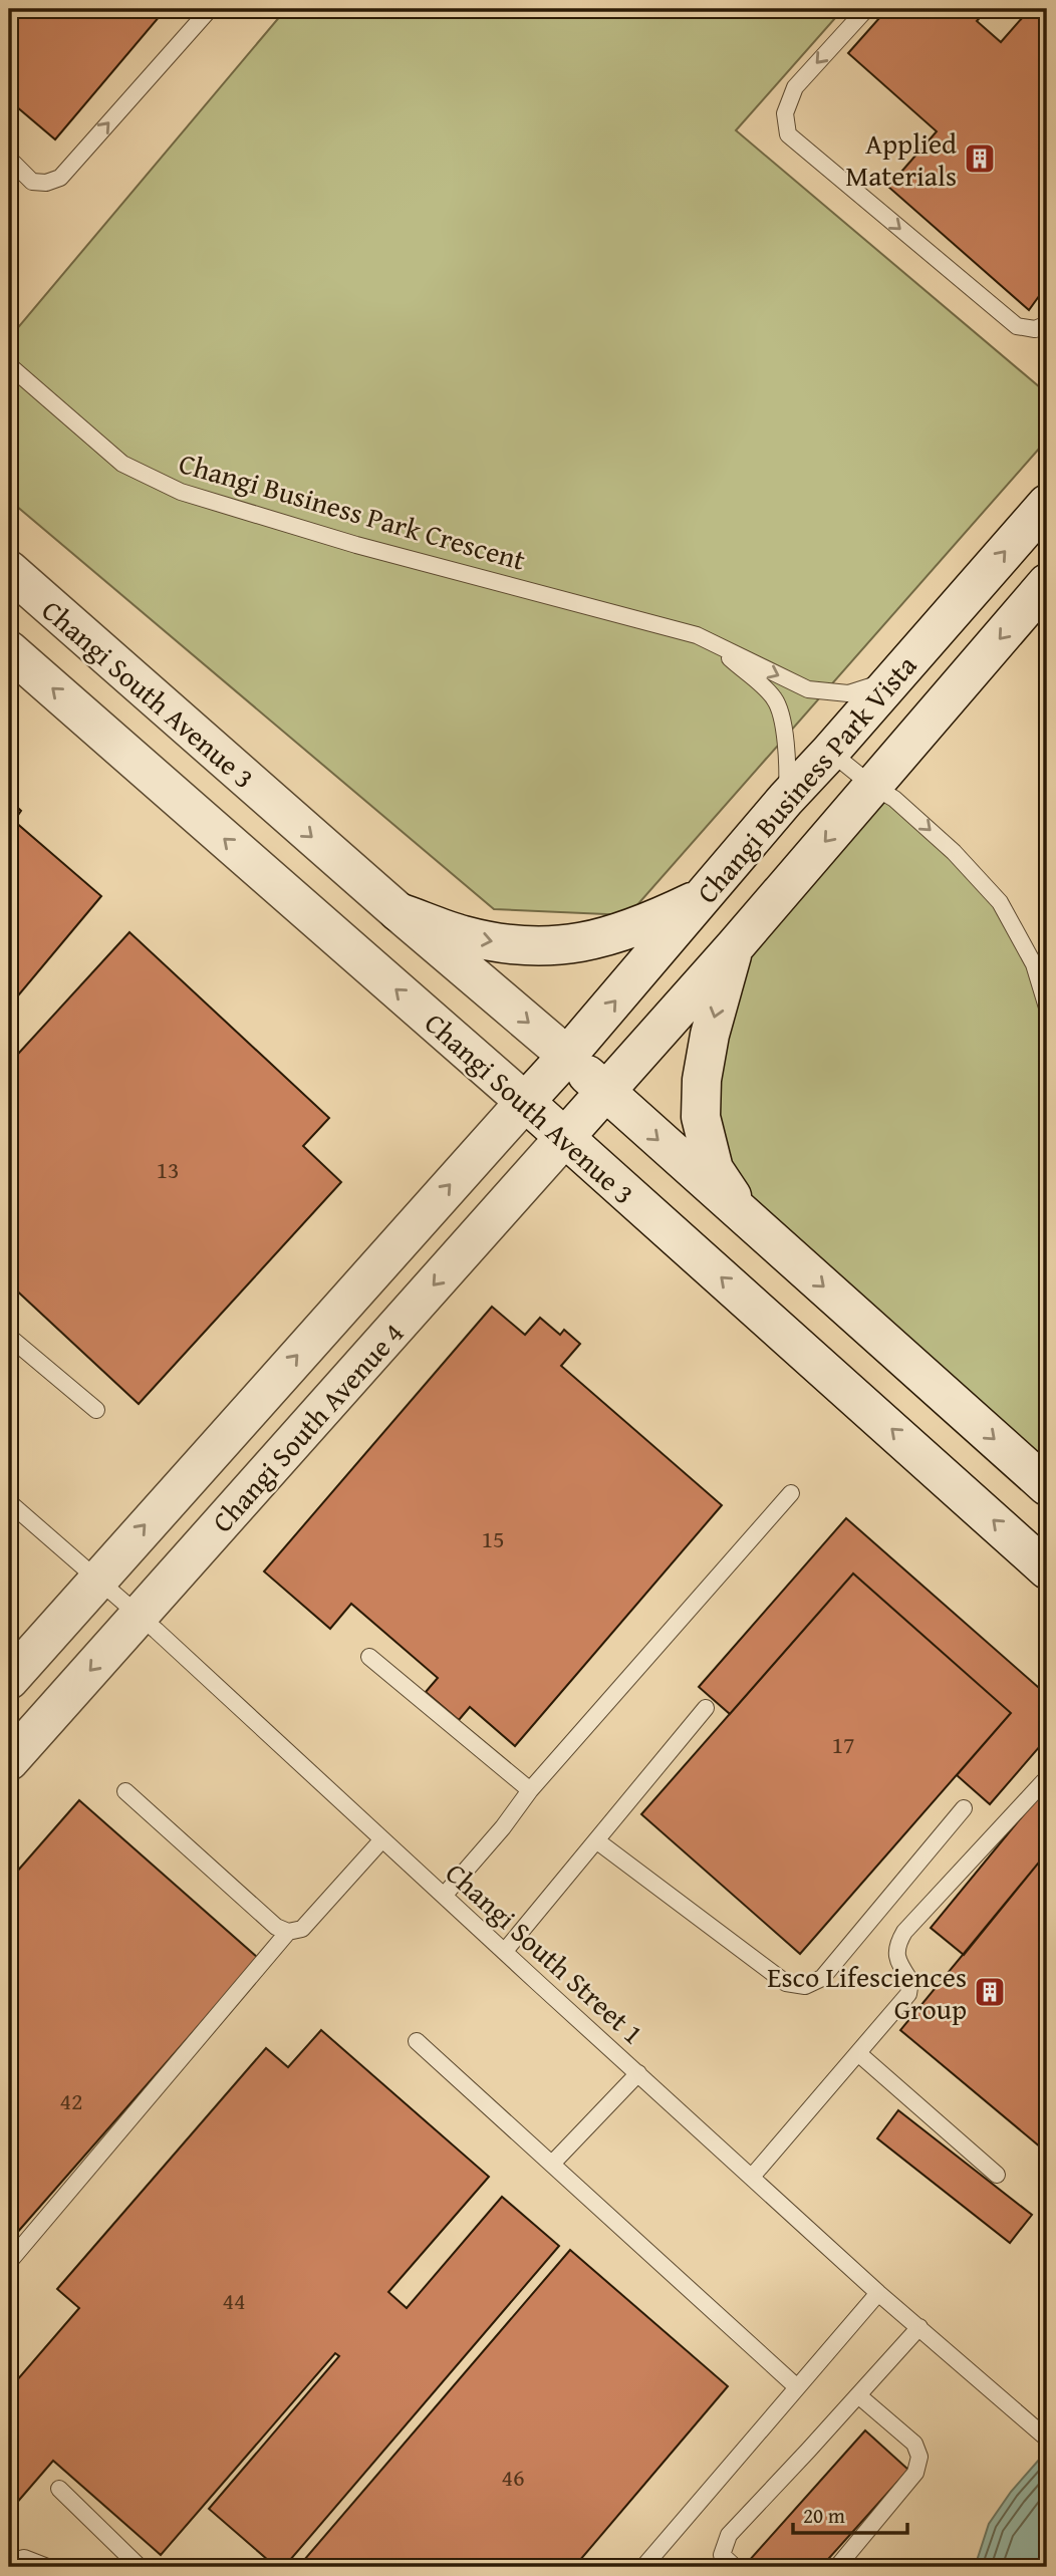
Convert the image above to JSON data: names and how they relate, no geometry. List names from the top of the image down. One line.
{"streets":{"main road":["Changi South Avenue 3","Changi Business Park Vista","Changi South Avenue 4"],"lane":["Changi Business Park Crescent","Changi South Street 1"]},"crossings":[["Changi Business Park Crescent","Changi Business Park Vista"],["Changi South Avenue 3","Changi Business Park Vista"],["Changi South Avenue 3","Changi South Avenue 4"],["Changi Business Park Vista","Changi South Avenue 4"],["Changi South Avenue 4","Changi South Street 1"]],"places":{"building":["Applied Materials","Esco Lifesciences Group"]},"house_numbers":["13","15","17","42","44","46"],"scale_bar":"20 m"}
